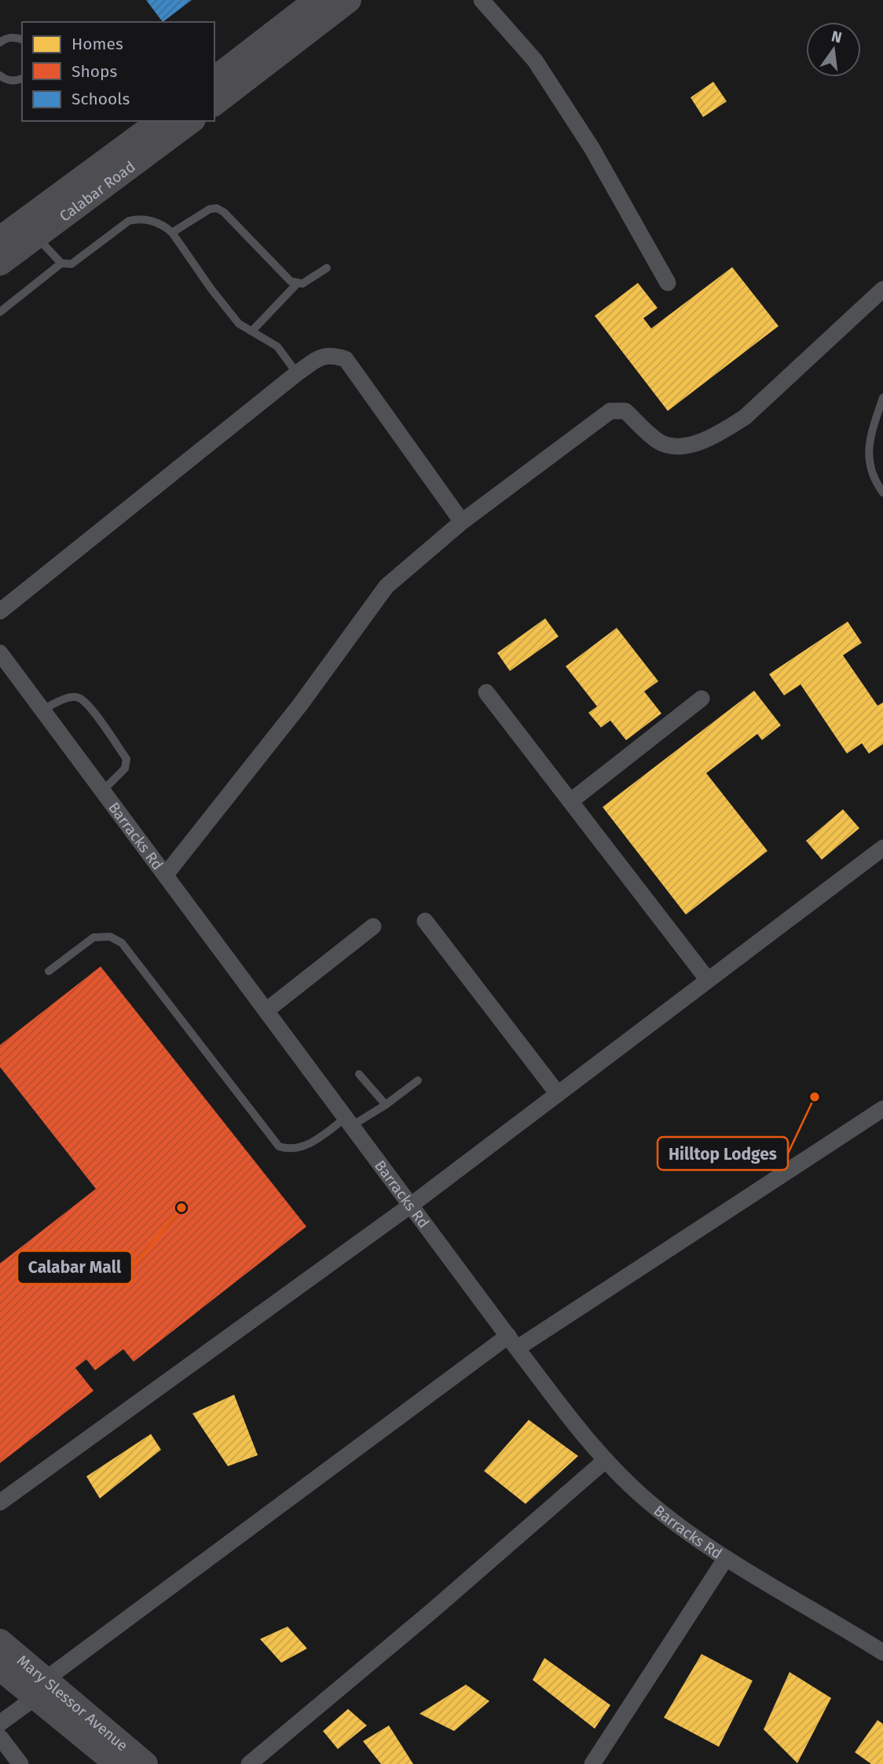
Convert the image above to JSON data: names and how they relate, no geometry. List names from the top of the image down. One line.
{"streets":{"main road":["Calabar Road","Mary Slessor Avenue"],"street":["Barracks Rd"]},"places":["Hilltop Lodges","Calabar Mall"],"legend":["Homes","Shops","Schools"],"north":"top"}
